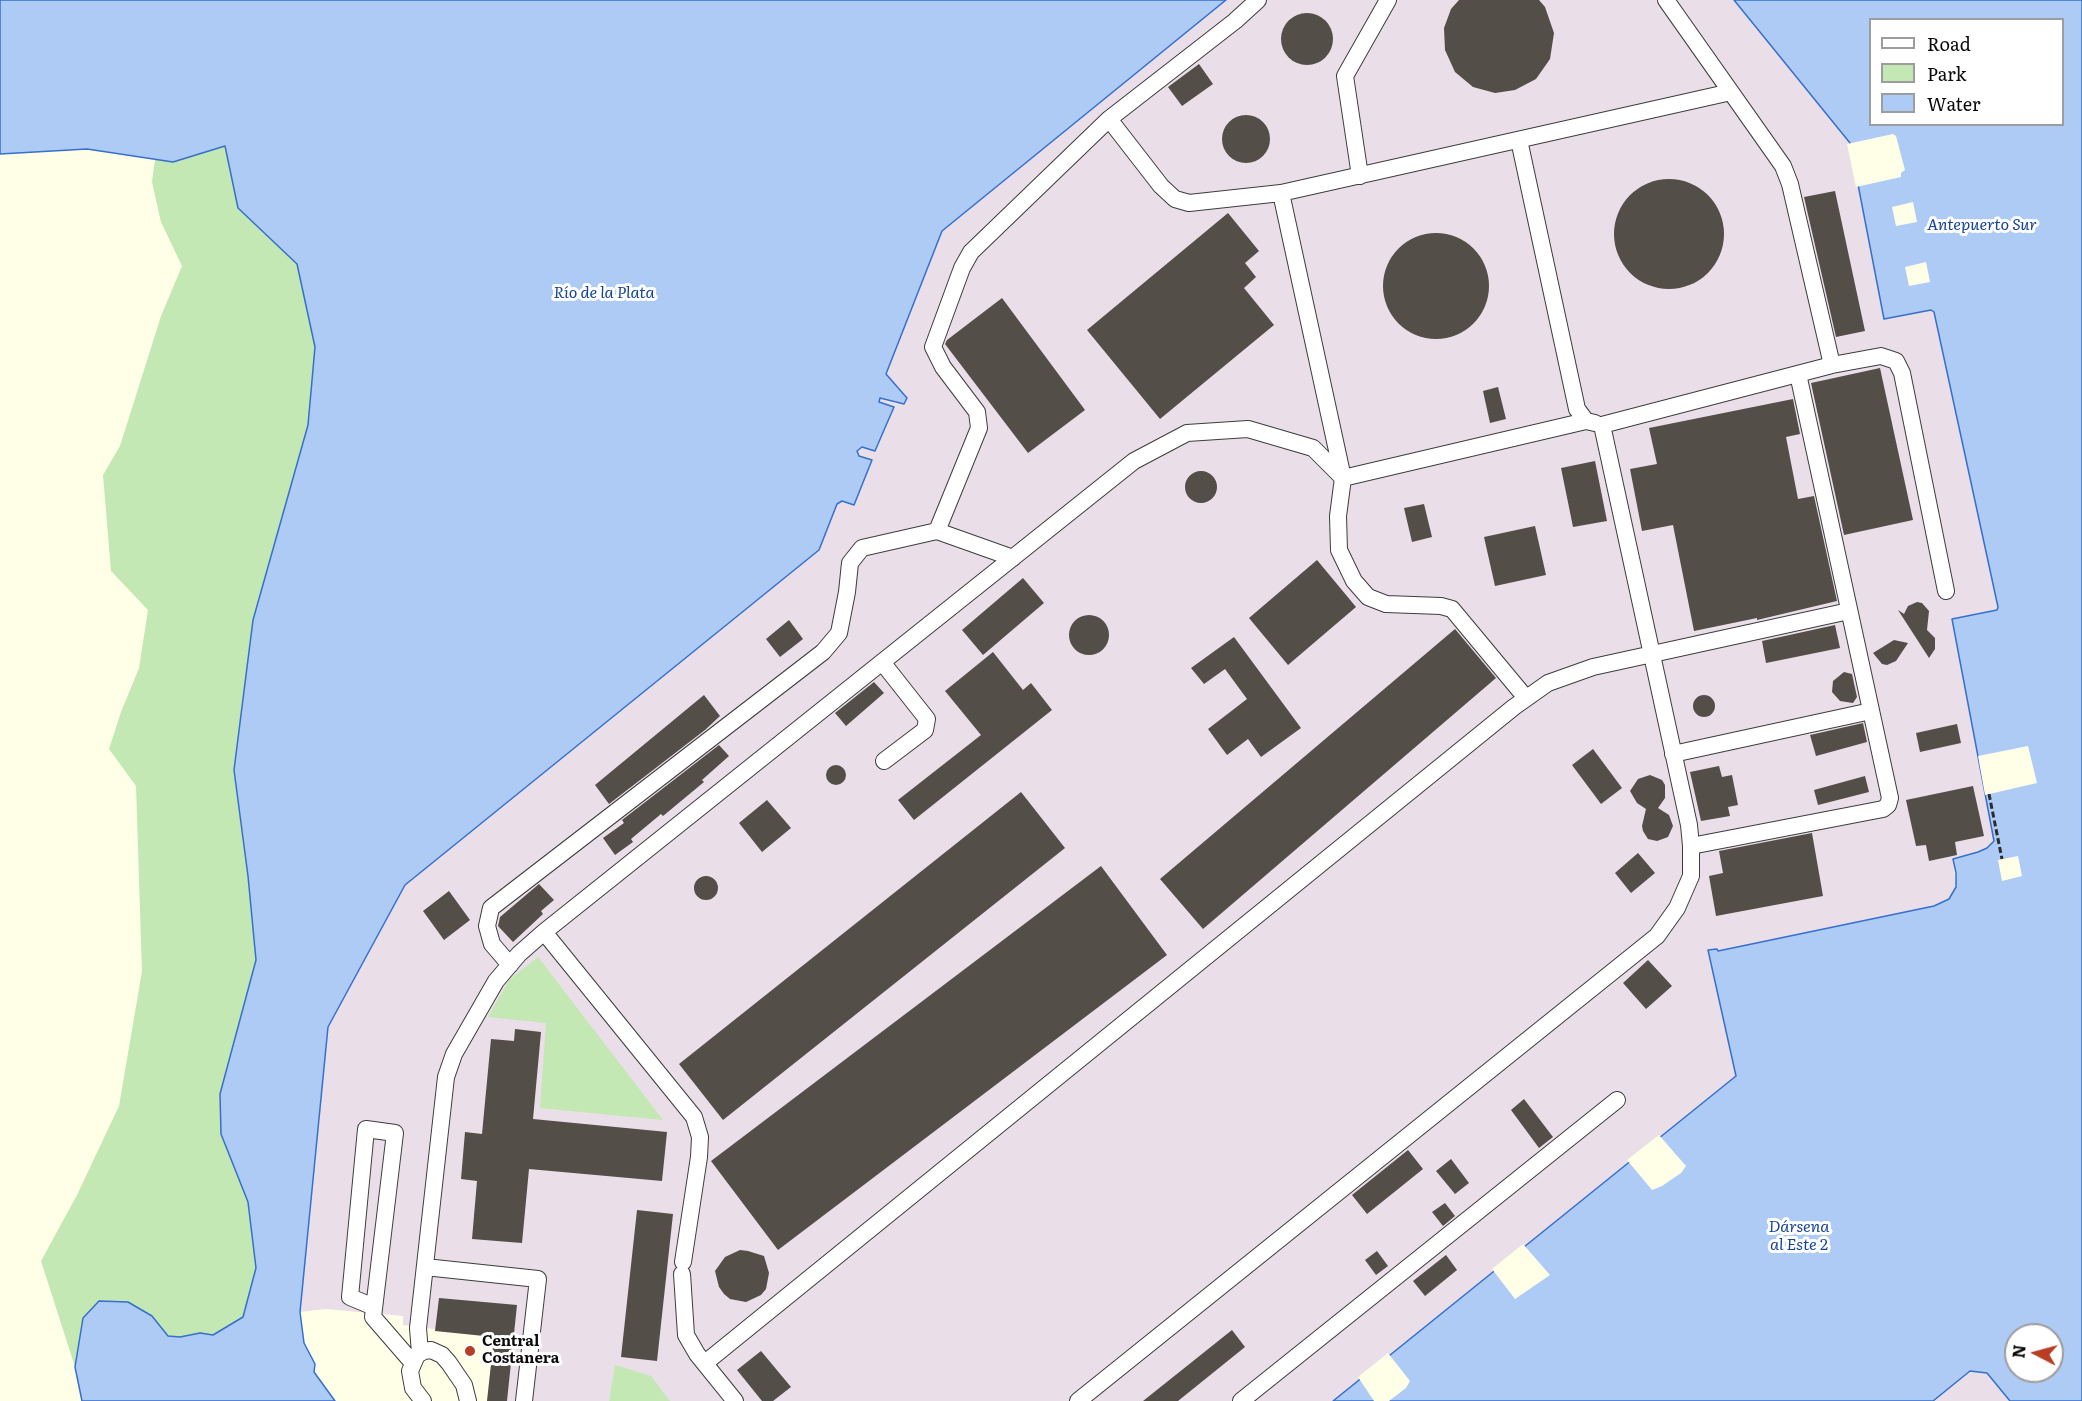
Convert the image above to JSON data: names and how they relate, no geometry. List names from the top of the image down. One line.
{"water":["Antepuerto Sur","Río de la Plata","Dársena al Este 2"],"places":["Central Costanera"],"legend":["Road","Park","Water"],"north":"left"}
